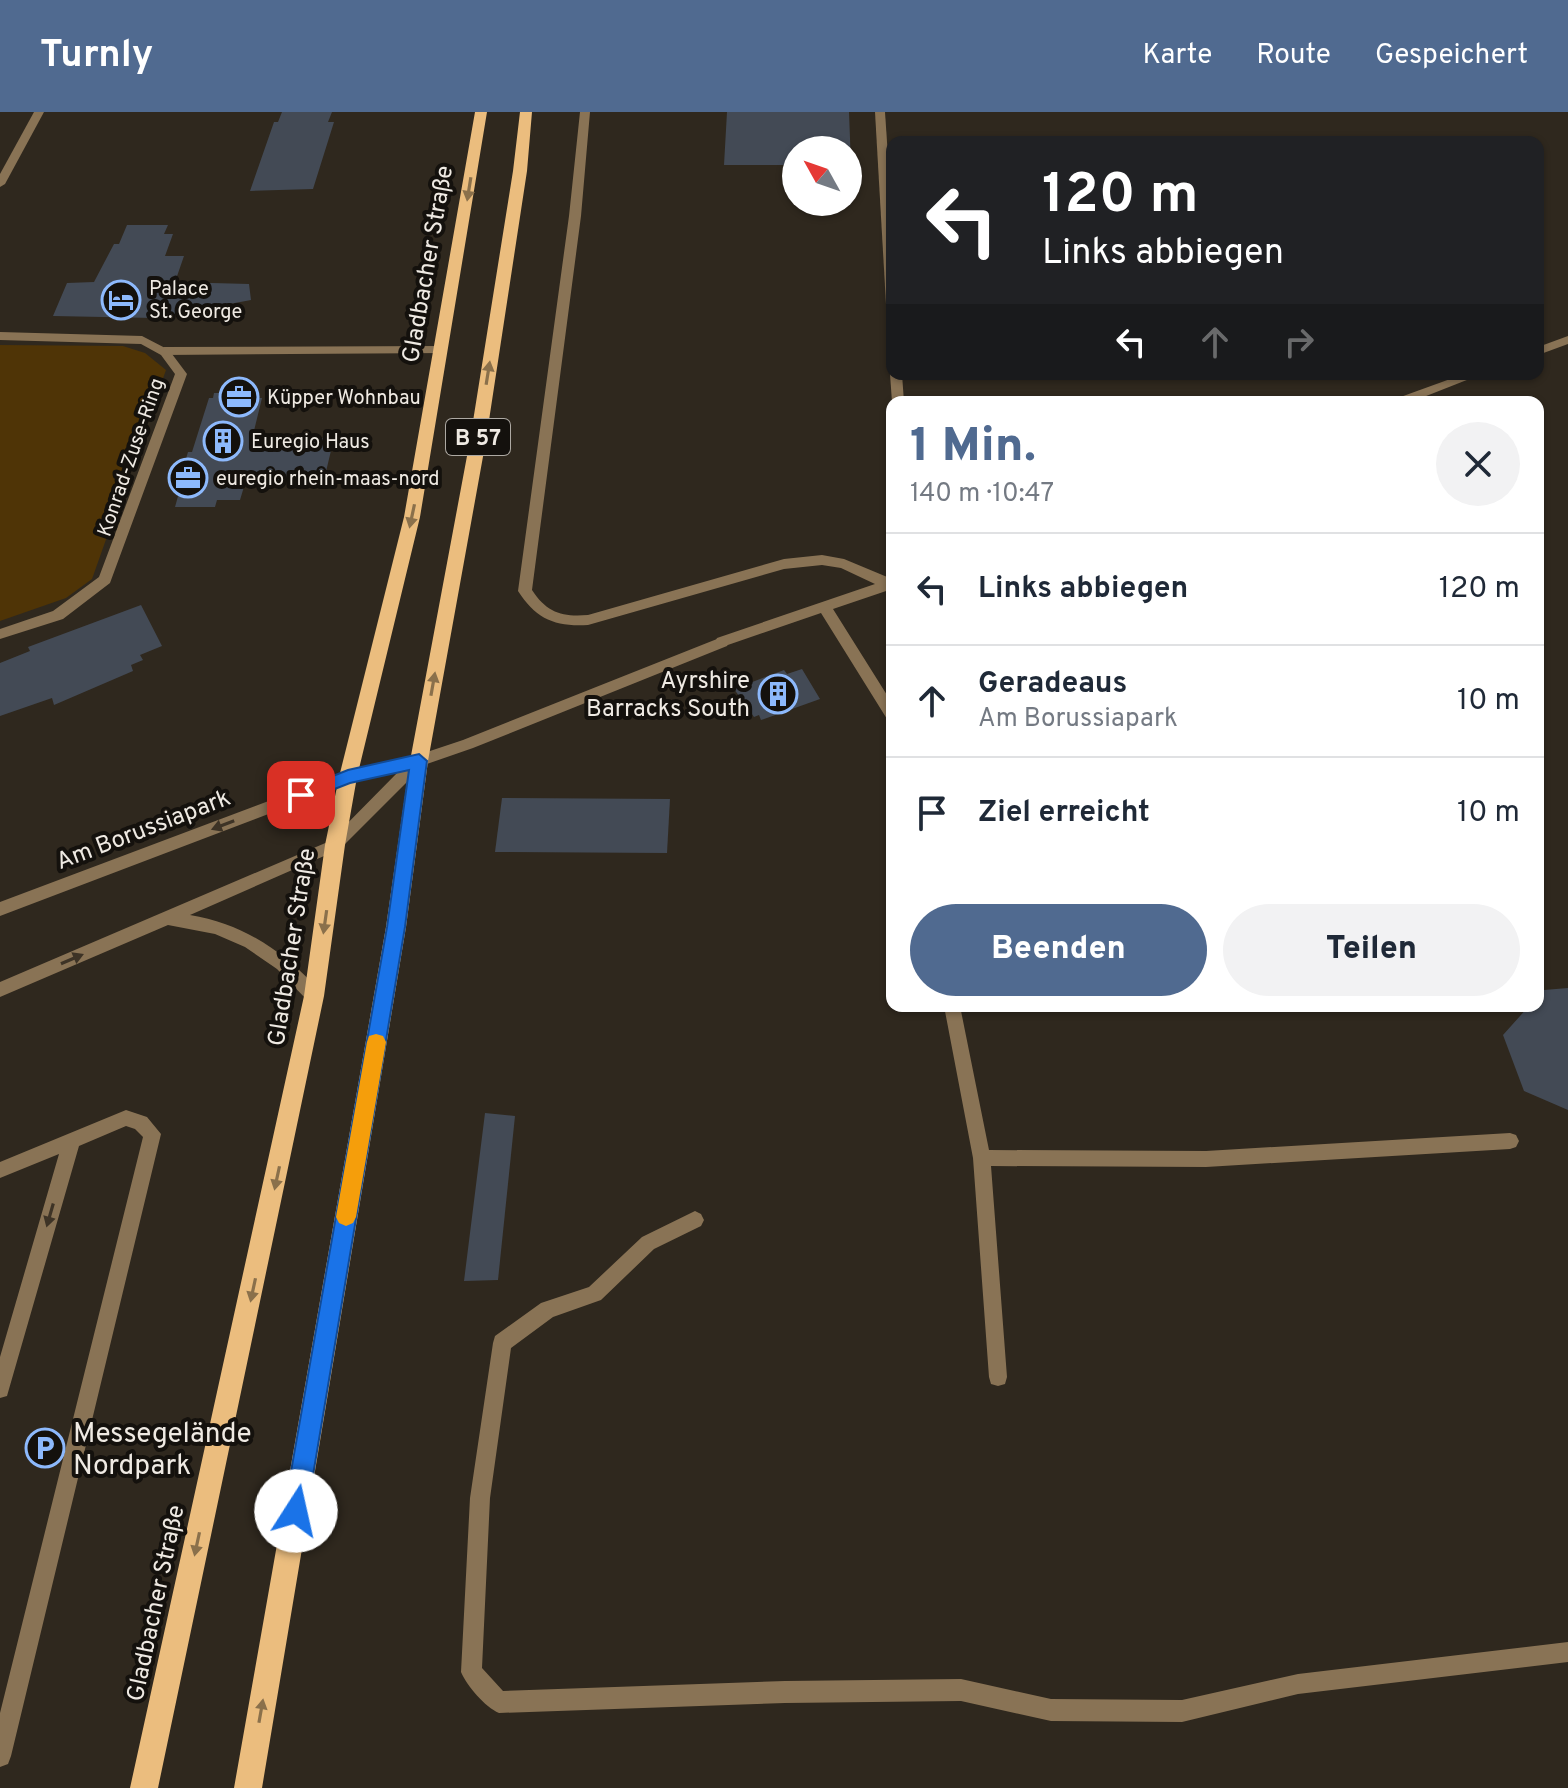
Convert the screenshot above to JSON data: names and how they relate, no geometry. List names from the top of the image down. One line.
{"streets":{"main road":["Gladbacher Straße","B 57"],"street":["Konrad-Zuse-Ring","Am Borussiapark"]},"crossings":[["Gladbacher Straße","Am Borussiapark"],["B 57","Am Borussiapark"]],"places":{"hotel":["Palace St. George"],"office":["Küpper Wohnbau","euregio rhein-maas-nord"],"building":["Euregio Haus","Ayrshire Barracks South"],"parking":["Messegelände Nordpark"]},"north":"top left","page":{"header":"Turnly","nav":["Karte","Route","Gespeichert"],"turn":["120 m","Links abbiegen"],"heading":["1 Min.","140 m · 10:47"],"list":[{"name":"Links abbiegen","value":"120 m"},{"name":"Geradeaus","note":"Am Borussiapark","value":"10 m"},{"name":"Ziel erreicht","value":"10 m"}],"buttons":["Beenden","Teilen"]}}
